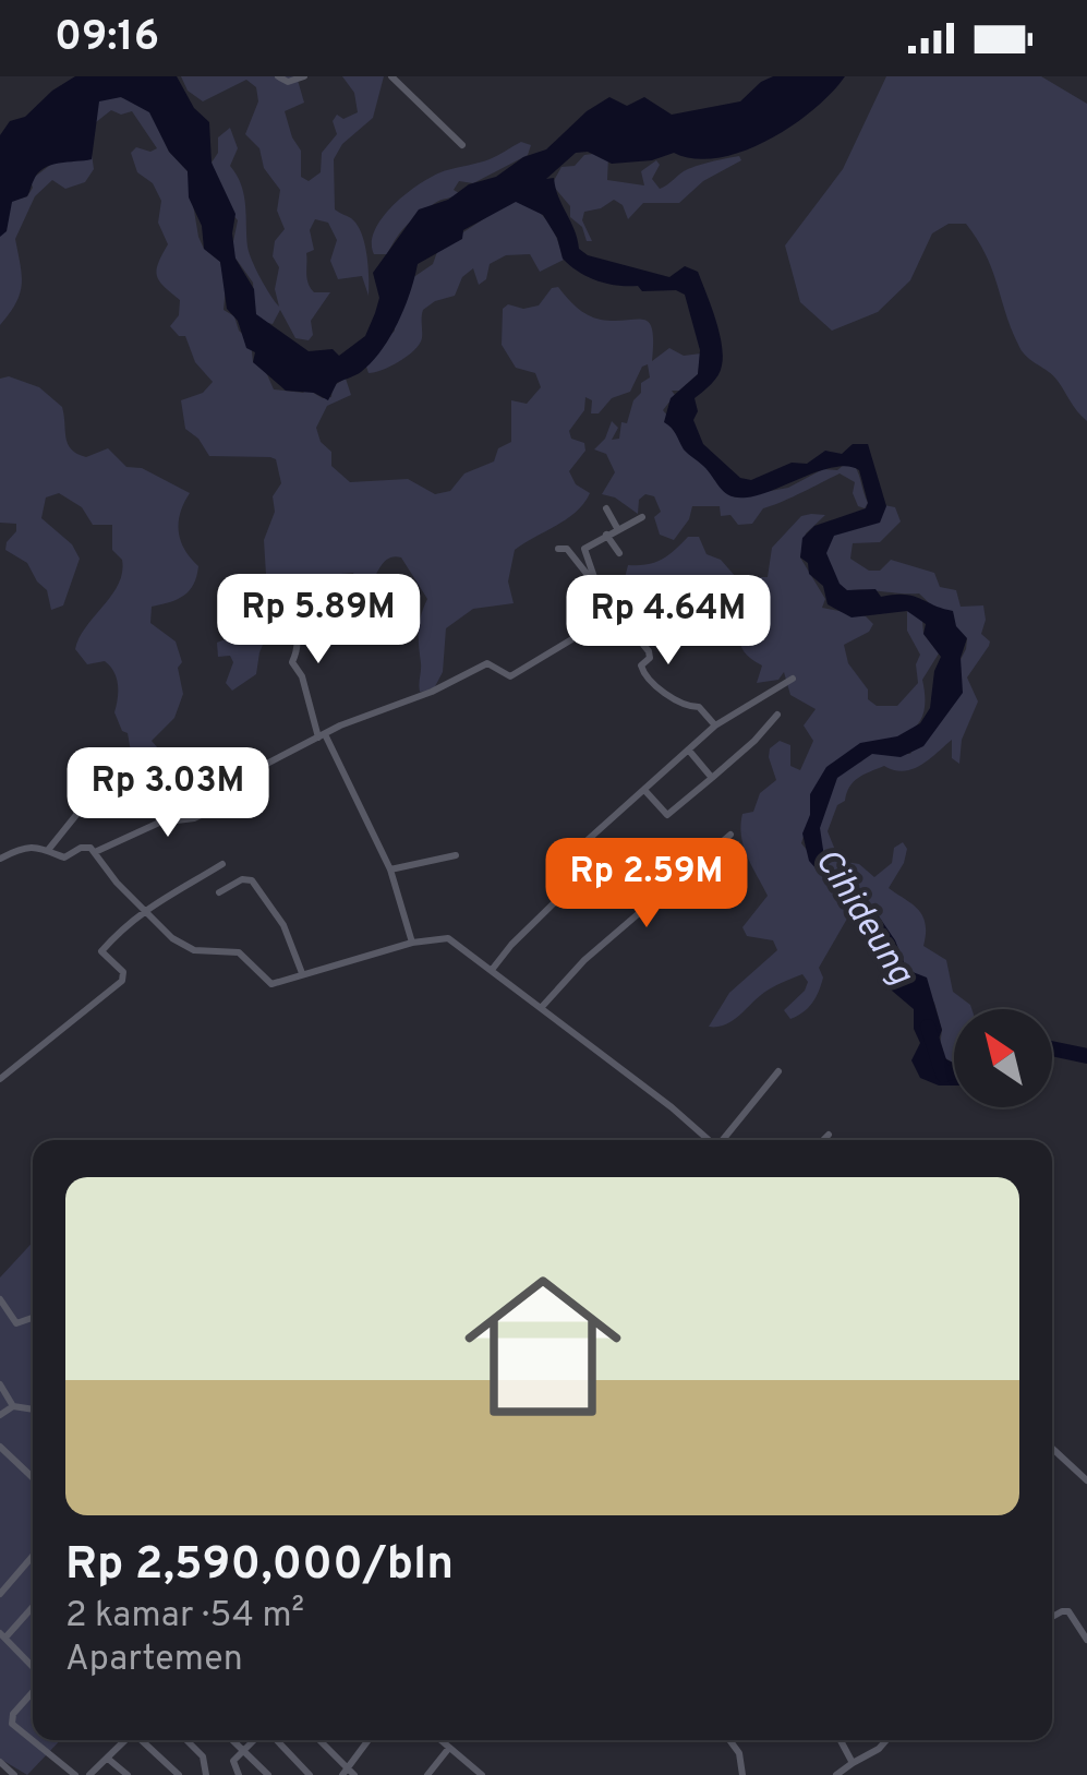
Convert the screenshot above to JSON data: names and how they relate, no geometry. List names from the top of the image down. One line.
{"water":["Cihideung"],"north":"top left","page":{"status":"09:16","price":["Rp 5.89M","Rp 4.64M","Rp 3.03M","Rp 2.59M"],"list":[{"name":"Rp 2,590,000/bln","note":"2 kamar · 54 m² · Apartemen"}]}}
